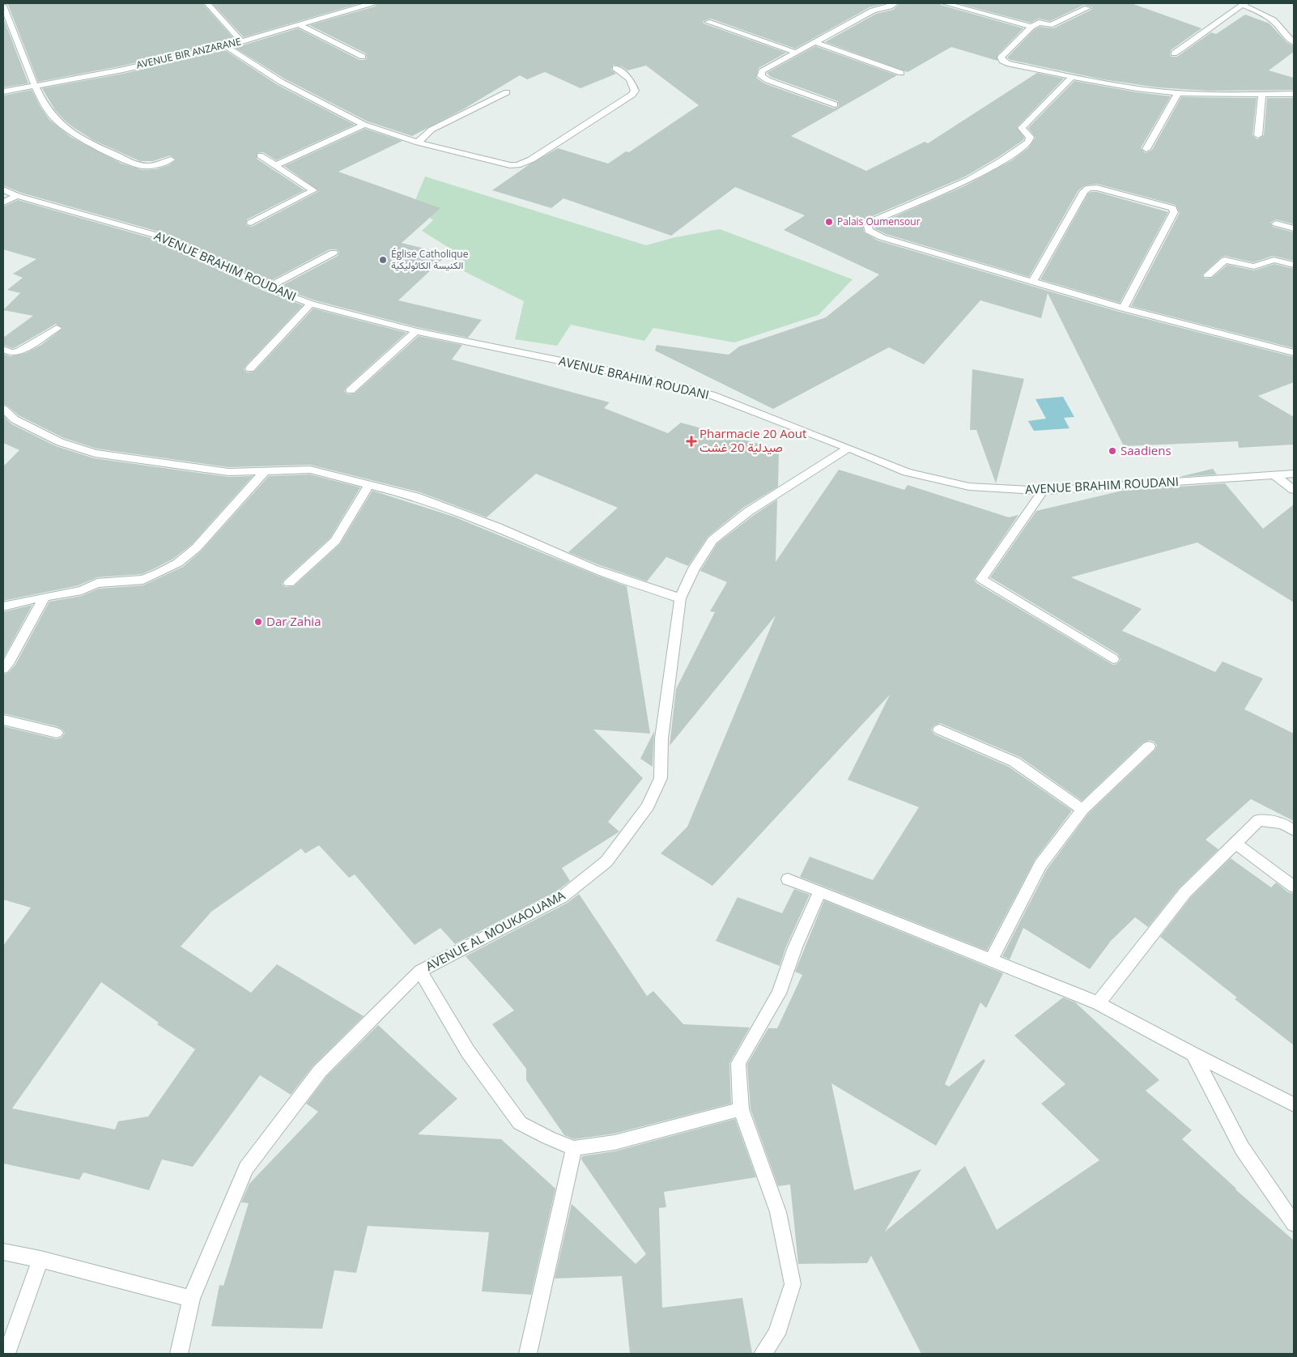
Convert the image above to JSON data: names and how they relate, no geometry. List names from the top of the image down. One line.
{"streets":{"street":["AVENUE BIR ANZARANE","AVENUE BRAHIM ROUDANI","AVENUE AL MOUKAOUAMA"]},"crossings":[["AVENUE BRAHIM ROUDANI","AVENUE AL MOUKAOUAMA"]],"places":{"other":["Palais Oumensour","Église Catholique الكنيسة الكاثوليكية","Saadiens","Dar Zahia"],"health":["Pharmacie 20 Aout صيدلية 20 غشت"]}}
